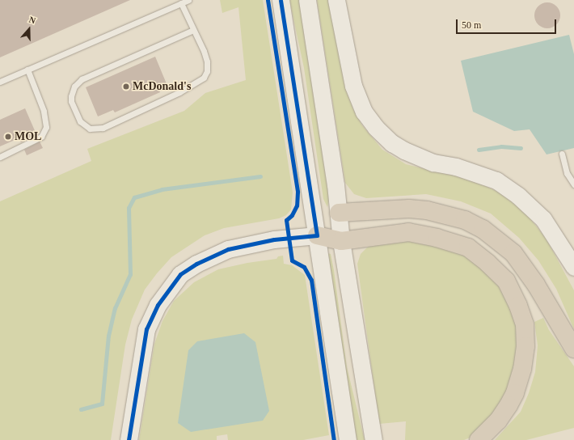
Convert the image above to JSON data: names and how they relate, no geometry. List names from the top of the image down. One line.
{"places":["McDonald's","MOL"],"scale_bar":"50 m","north":"top"}
